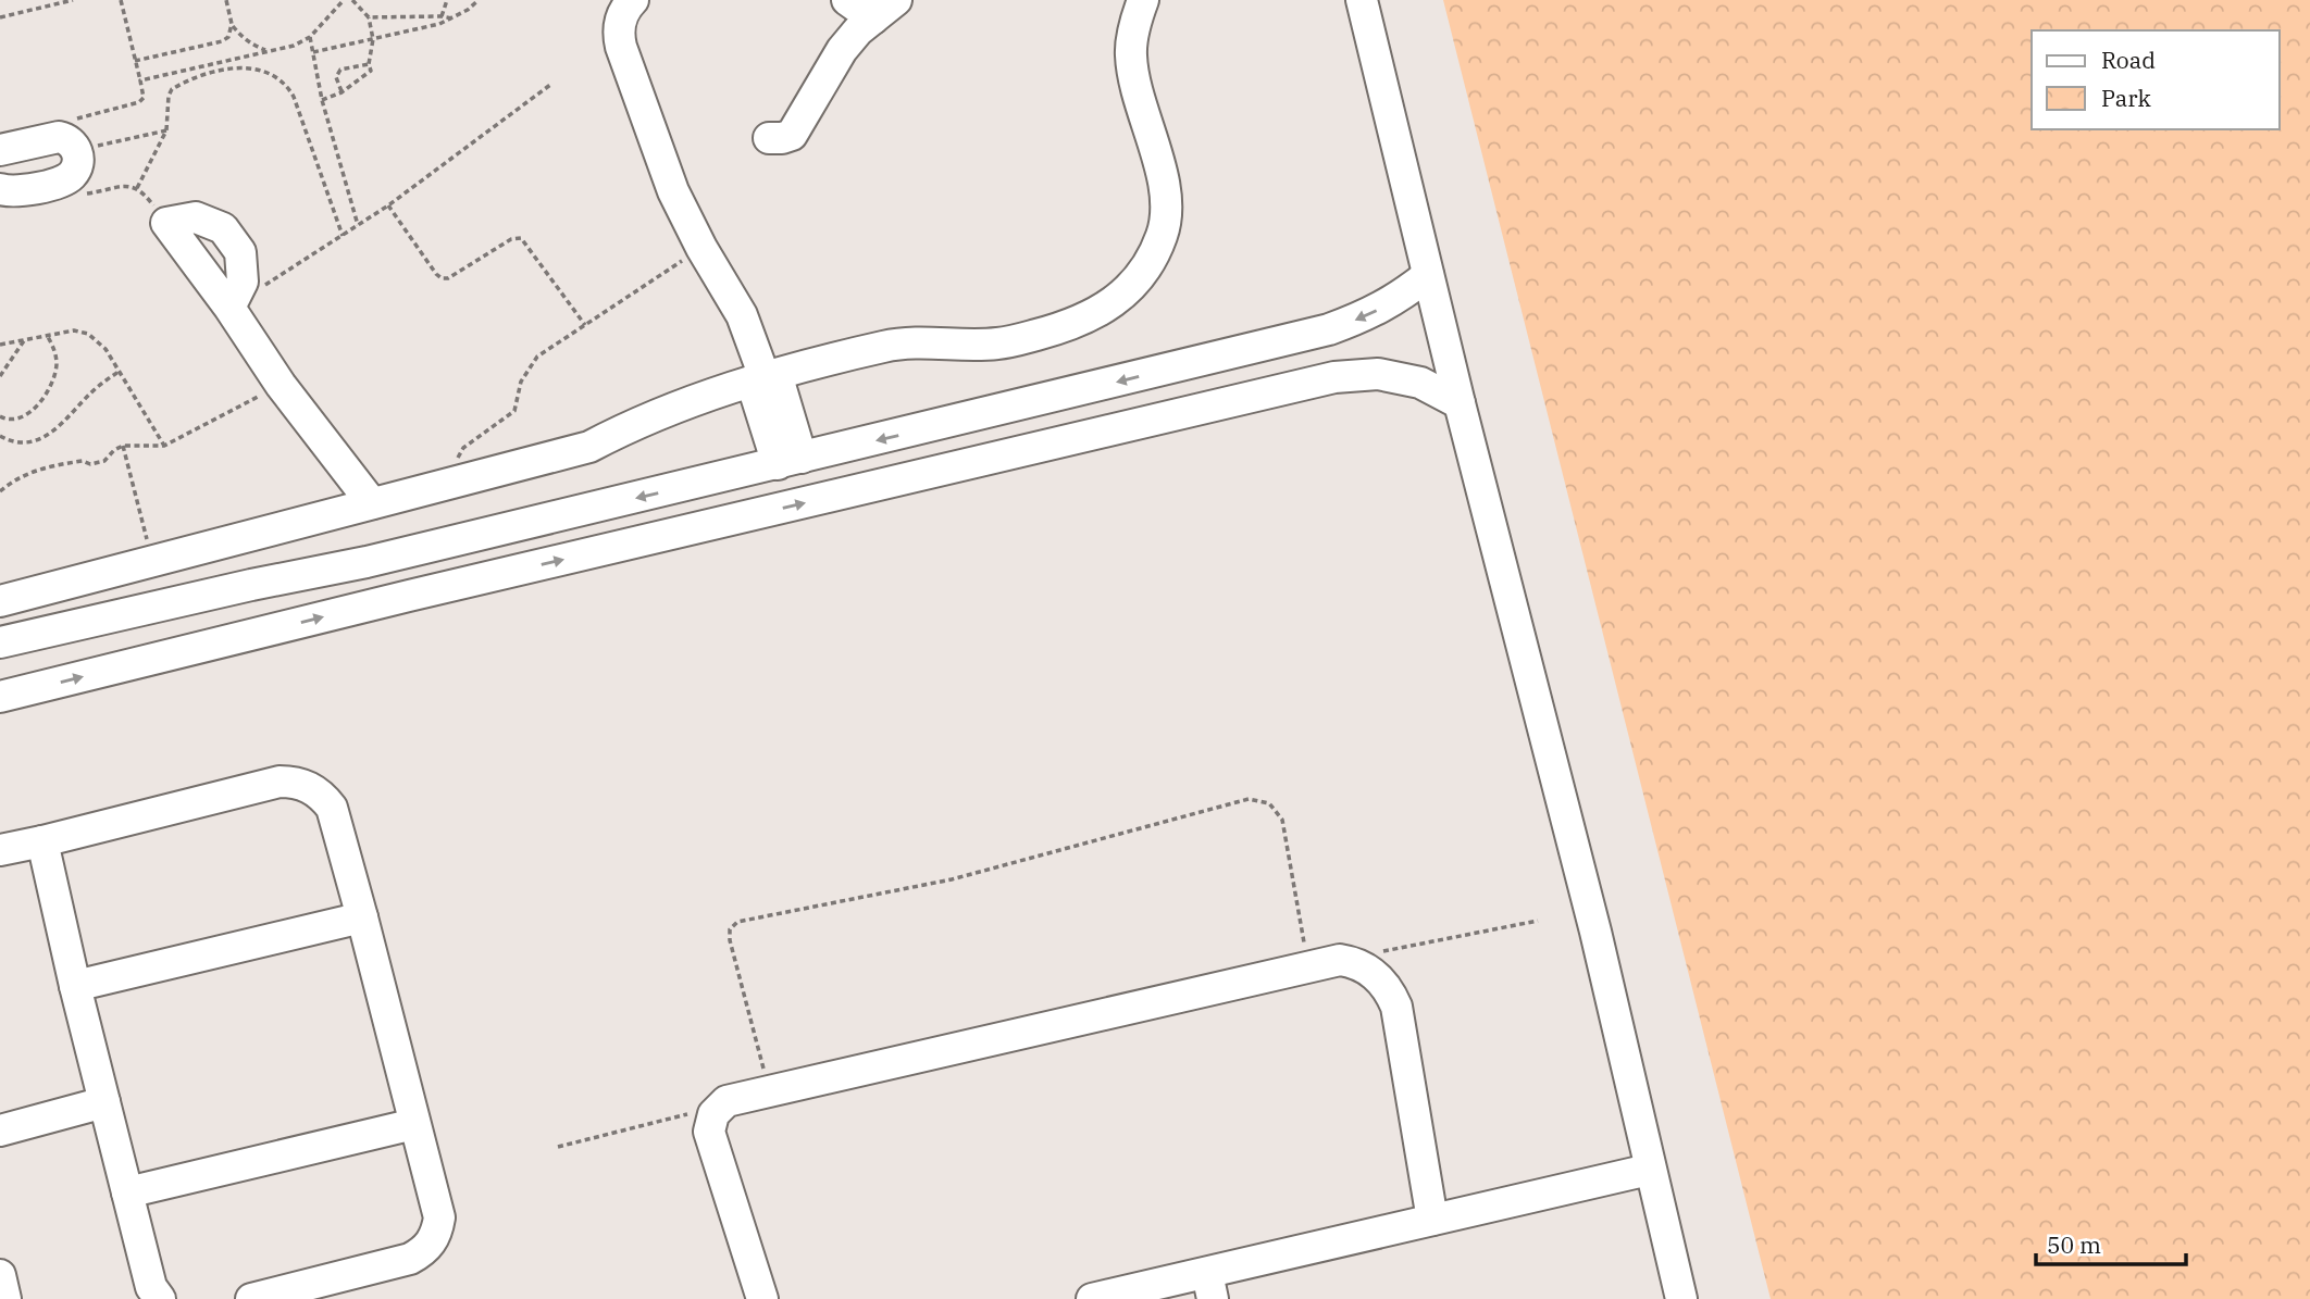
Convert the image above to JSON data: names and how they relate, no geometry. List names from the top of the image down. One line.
{"legend":["Road","Park"],"scale_bar":"50 m"}
